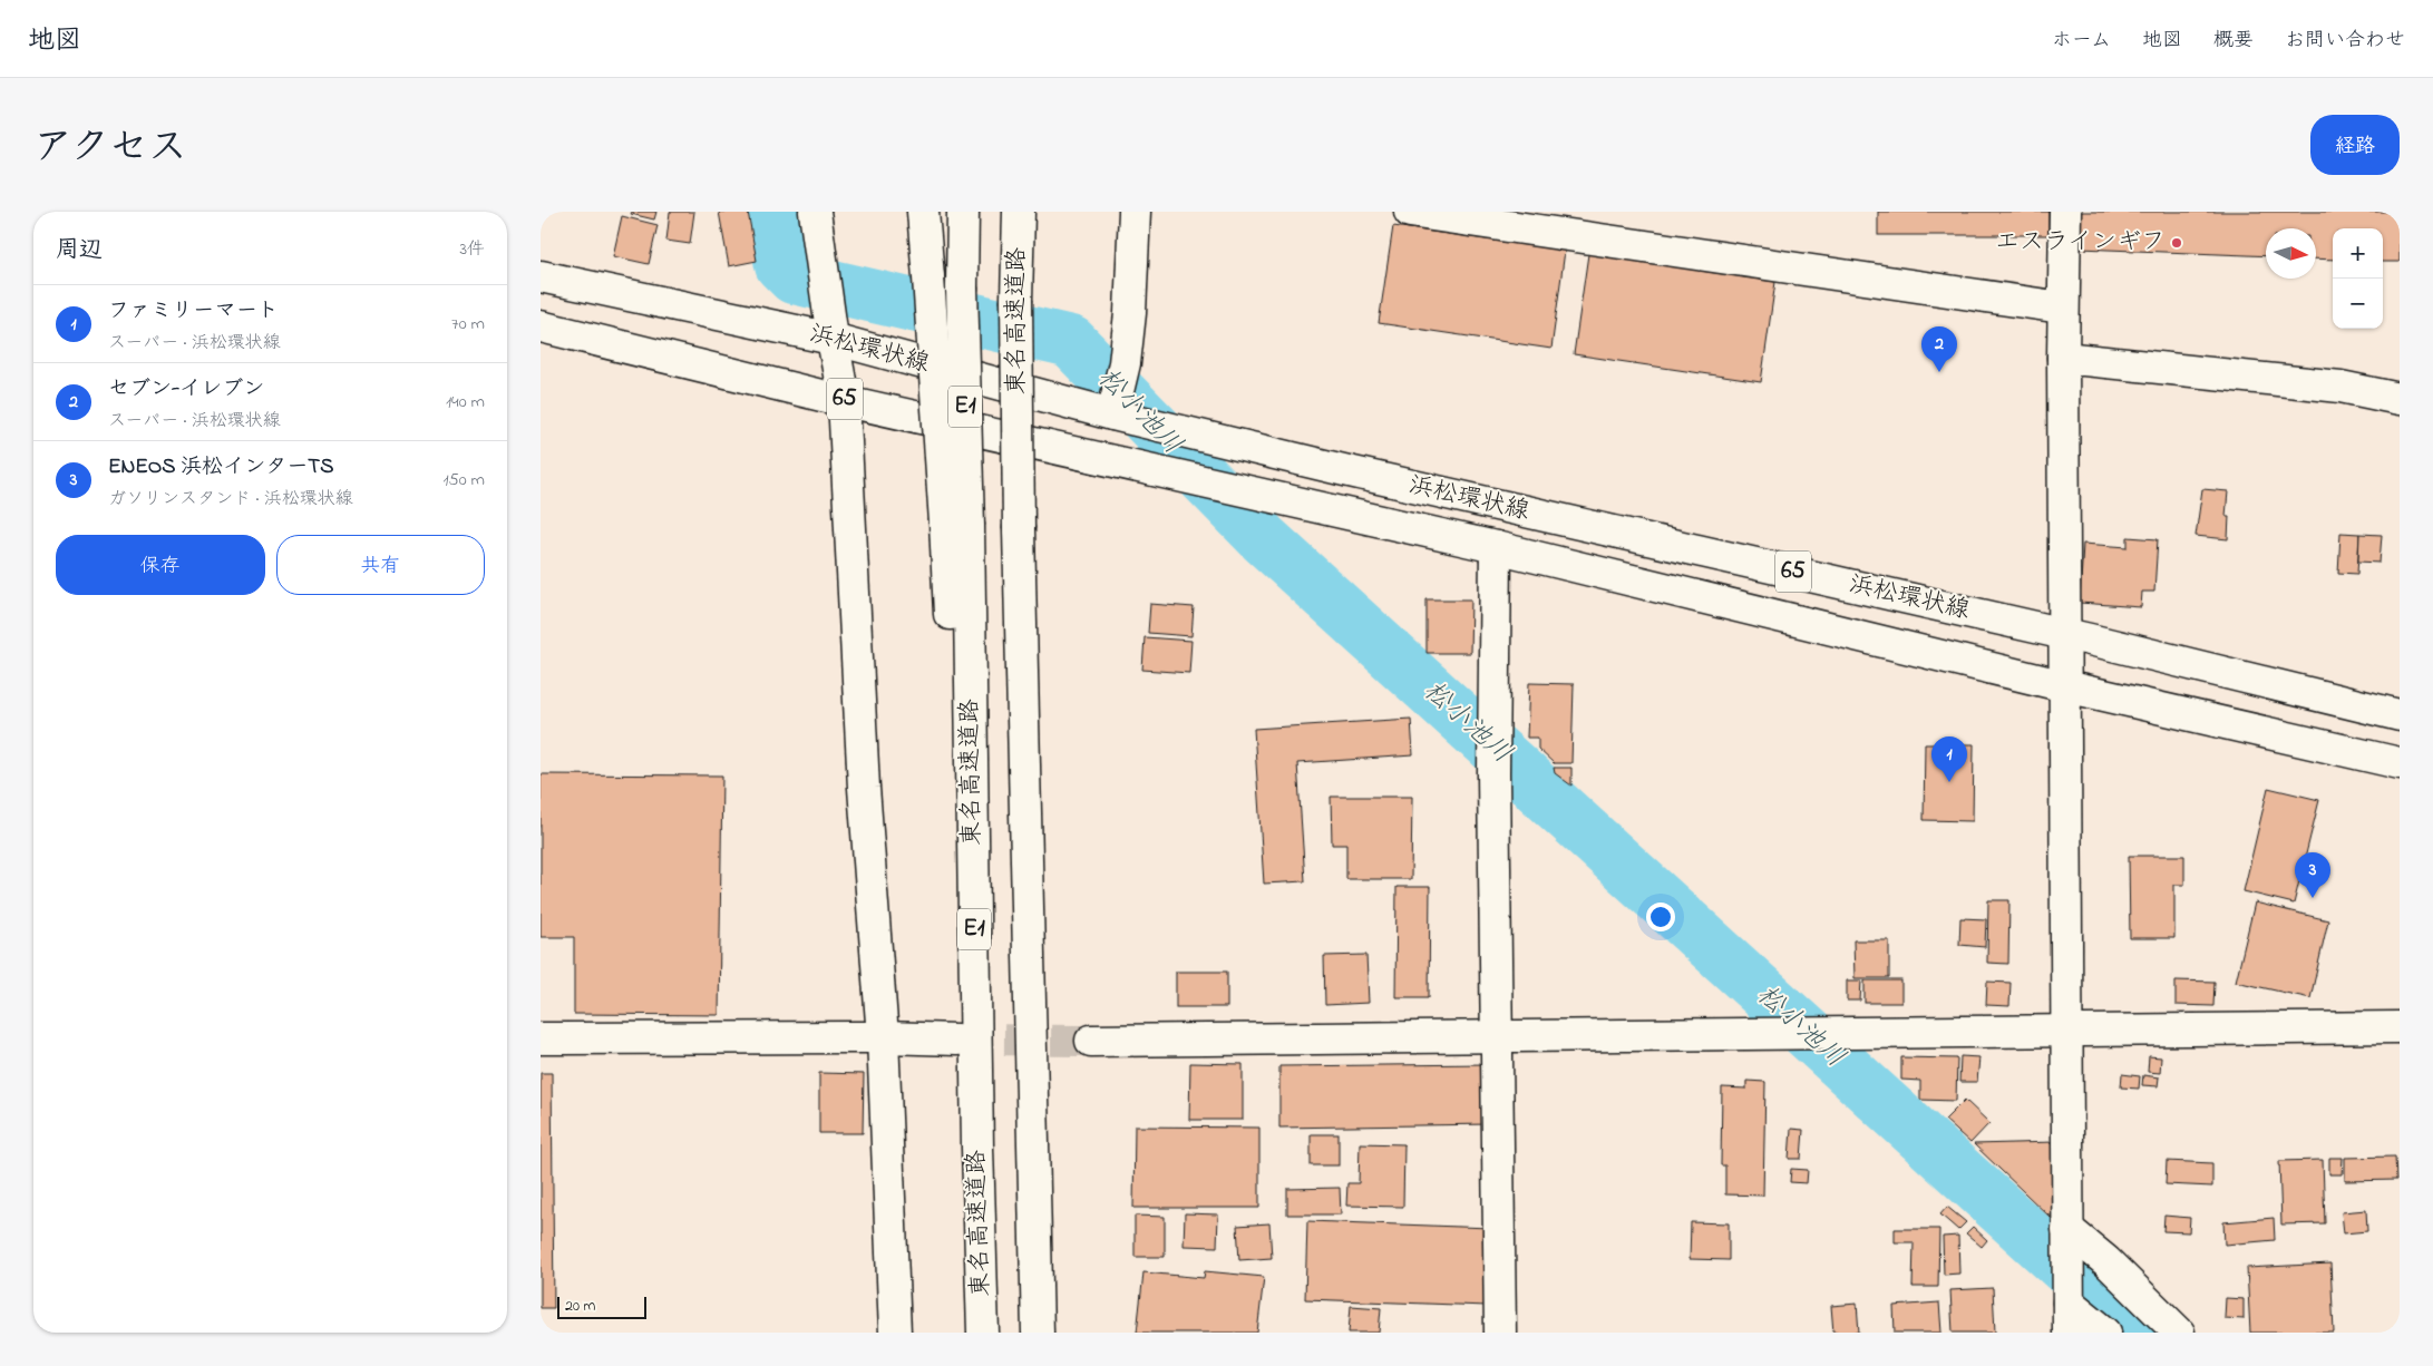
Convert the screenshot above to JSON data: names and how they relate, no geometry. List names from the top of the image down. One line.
{"streets":{"main road":["東名高速道路","浜松環状線","65","E1"]},"water":["松小池川"],"places":["エスラインギフ"],"scale_bar":"20 m","north":"right","page":{"header":"地図","nav":["ホーム","地図","概要","お問い合わせ"],"title":"アクセス","buttons":["経路",["保存","共有"]],"heading":["周辺","3件"],"map_buttons":["+","−"],"list":[{"mark":"1","name":"ファミリーマート","note":"スーパー · 浜松環状線","value":"70 m"},{"mark":"2","name":"セブン-イレブン","note":"スーパー · 浜松環状線","value":"140 m"},{"mark":"3","name":"ENEOS 浜松インターTS","note":"ガソリンスタンド · 浜松環状線","value":"150 m"}],"pins":["2","1","3"],"scale":"20 m"}}
